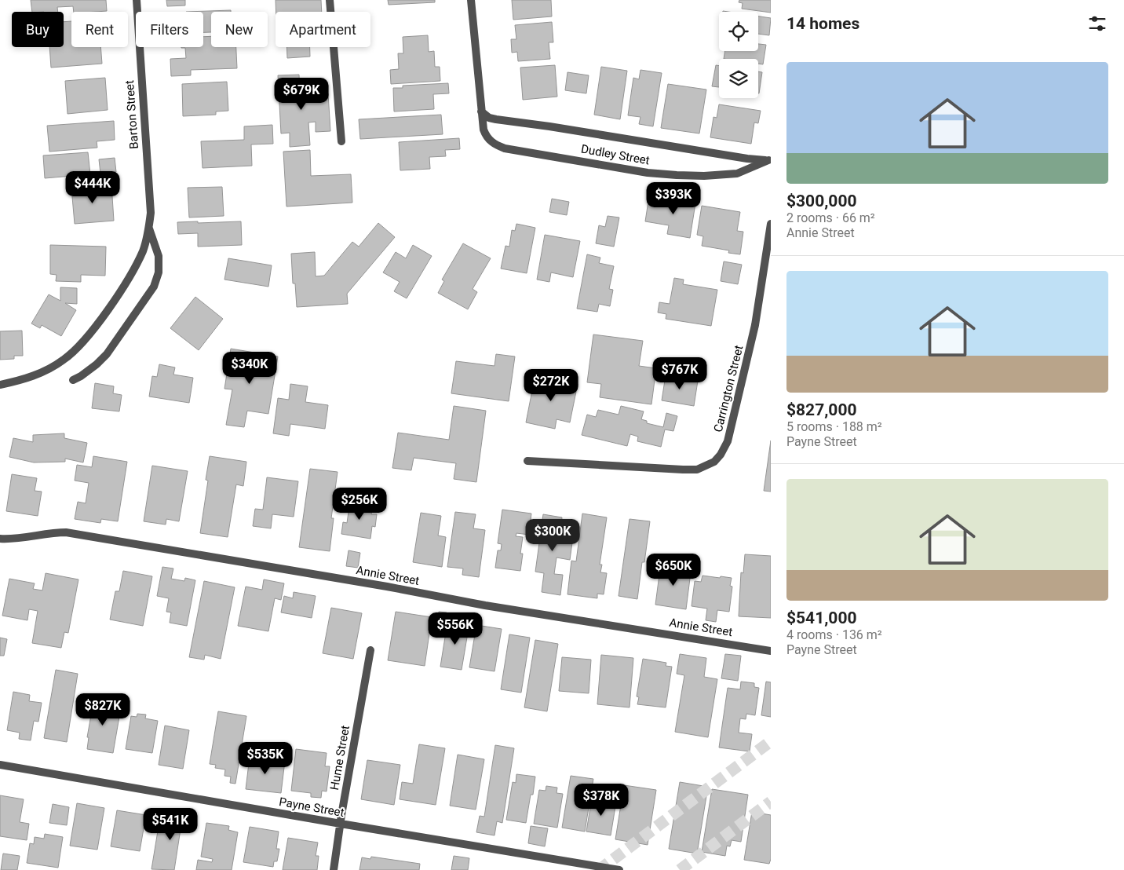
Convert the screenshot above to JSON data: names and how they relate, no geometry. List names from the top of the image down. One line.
{"streets":{"street":["Barton Street","Dudley Street","Carrington Street","Annie Street","Hume Street","Payne Street"]},"crossings":[["Hume Street","Payne Street"]],"page":{"heading":"14 homes","chip":["Buy","Rent","Filters","New","Apartment"],"list":[{"name":"$300,000","note":"2 rooms · 66 m² · Annie Street"},{"name":"$827,000","note":"5 rooms · 188 m² · Payne Street"},{"name":"$541,000","note":"4 rooms · 136 m² · Payne Street"}],"price":["$679K","$444K","$393K","$340K","$767K","$272K","$256K","$300K","$650K","$556K","$827K","$535K","$378K","$541K"]}}
